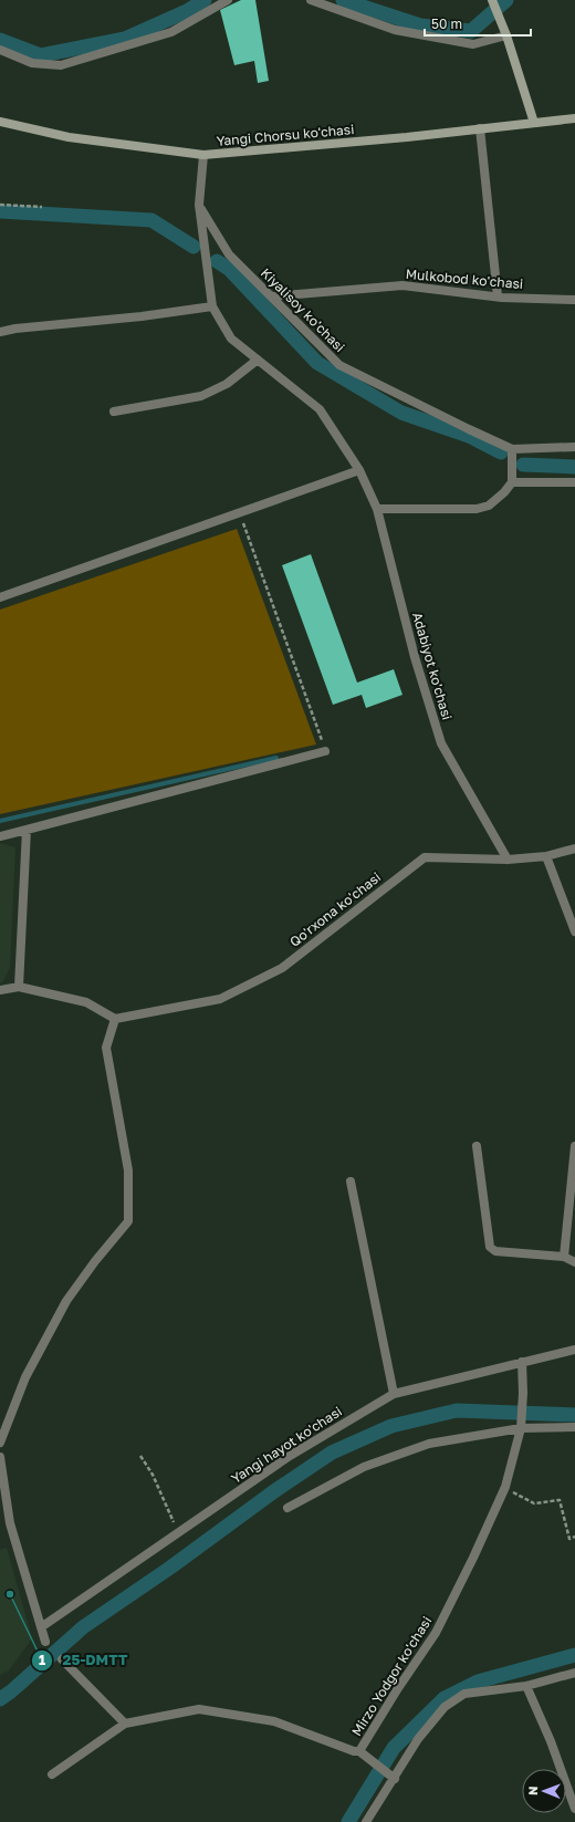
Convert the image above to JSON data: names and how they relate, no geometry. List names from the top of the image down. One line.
{"streets":{"main road":["Yangi Chorsu ko'chasi"],"street":["Mulkobod ko'chasi","Kiyalisoy ko'chasi","Adabiyot ko'chasi","Qo'rxona ko'chasi","Yangi hayot ko'chasi","Mirzo Yodgor ko'chasi"]},"crossings":[["Yangi Chorsu ko'chasi","Adabiyot ko'chasi"],["Mulkobod ko'chasi","Kiyalisoy ko'chasi"],["Kiyalisoy ko'chasi","Adabiyot ko'chasi"],["Adabiyot ko'chasi","Qo'rxona ko'chasi"],["Yangi hayot ko'chasi","Mirzo Yodgor ko'chasi"]],"places":["25-DMTT"],"scale_bar":"50 m","north":"left"}
